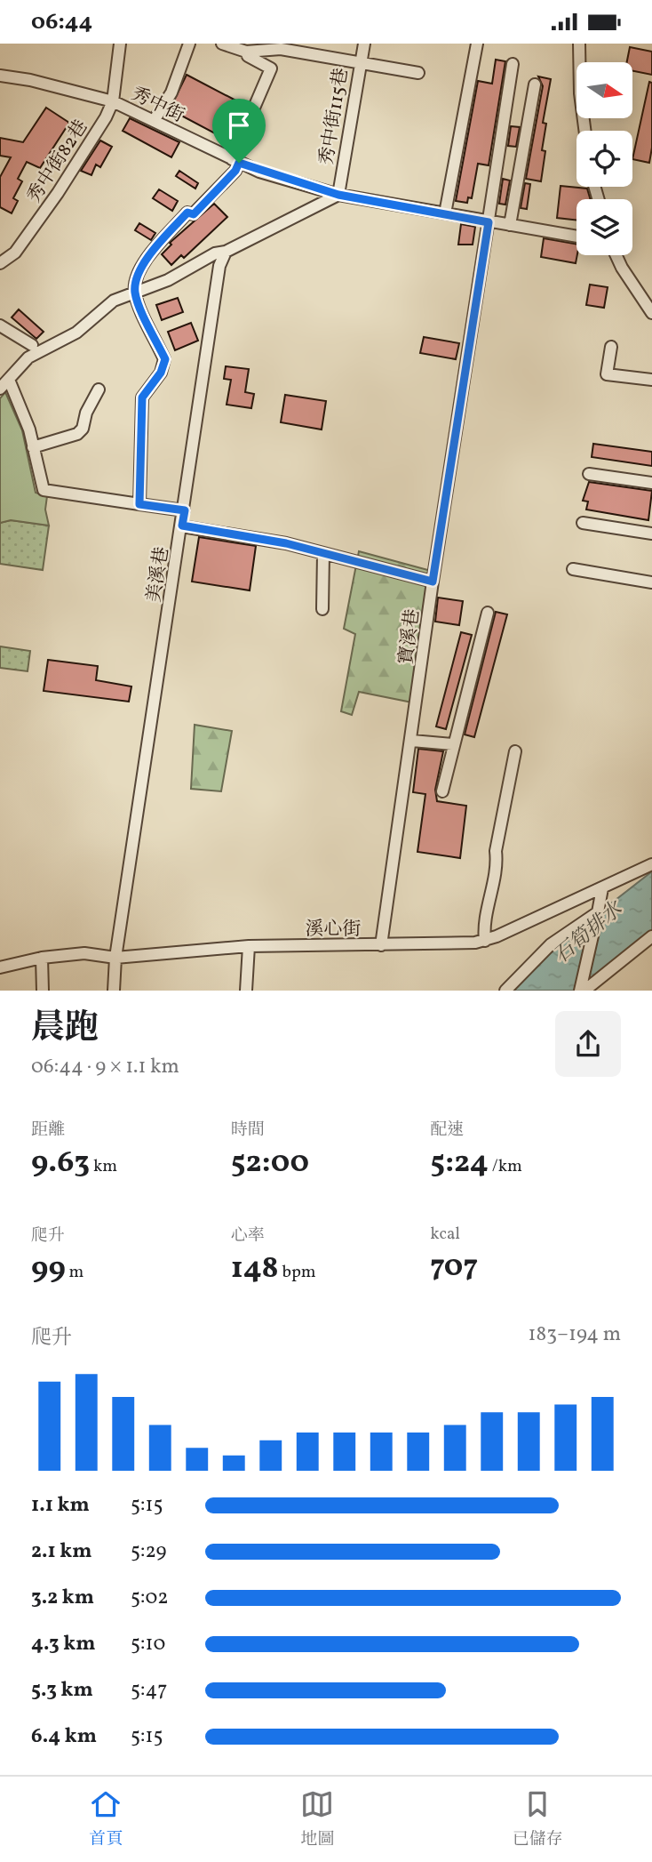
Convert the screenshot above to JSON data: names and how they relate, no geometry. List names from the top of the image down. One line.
{"streets":{"street":["秀中街","秀中街115巷","秀中街82巷","美溪巷","寶溪巷","溪心街"]},"crossings":[["秀中街","秀中街115巷"],["秀中街","秀中街82巷"],["秀中街","寶溪巷"],["美溪巷","溪心街"],["寶溪巷","溪心街"]],"water":["石筍排水"],"north":"right","page":{"status":"06:44","heading":["晨跑","06:44 · 9 × 1.1 km"],"stats":[["距離","9.63 km"],["時間","52:00"],["配速","5:24 /km"],["爬升","99 m"],["心率","148 bpm"],["kcal","707"]],"chart":["爬升","183–194 m"],"list":[{"name":"1.1 km","note":"5:15"},{"name":"2.1 km","note":"5:29"},{"name":"3.2 km","note":"5:02"},{"name":"4.3 km","note":"5:10"},{"name":"5.3 km","note":"5:47"},{"name":"6.4 km","note":"5:15"}],"tabs":["首頁","地圖","已儲存"]}}
